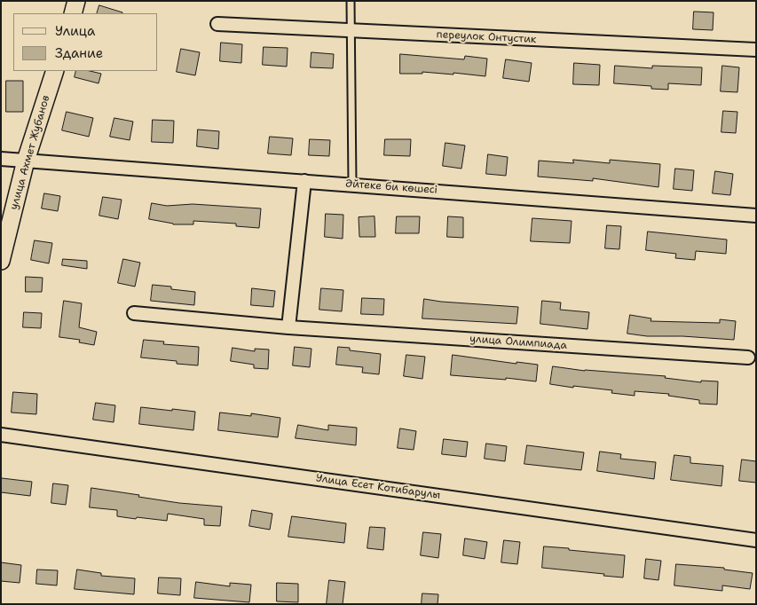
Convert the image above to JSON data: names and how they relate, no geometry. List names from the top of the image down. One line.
{"streets":{"main road":["улица Ахмет Жубанов"],"street":["переулок Онтустик","Әйтеке би көшесі","улица Олимпиада","Улица Есет Котибарулы"]},"crossings":[["улица Ахмет Жубанов","Әйтеке би көшесі"]],"legend":["Улица","Здание"]}
